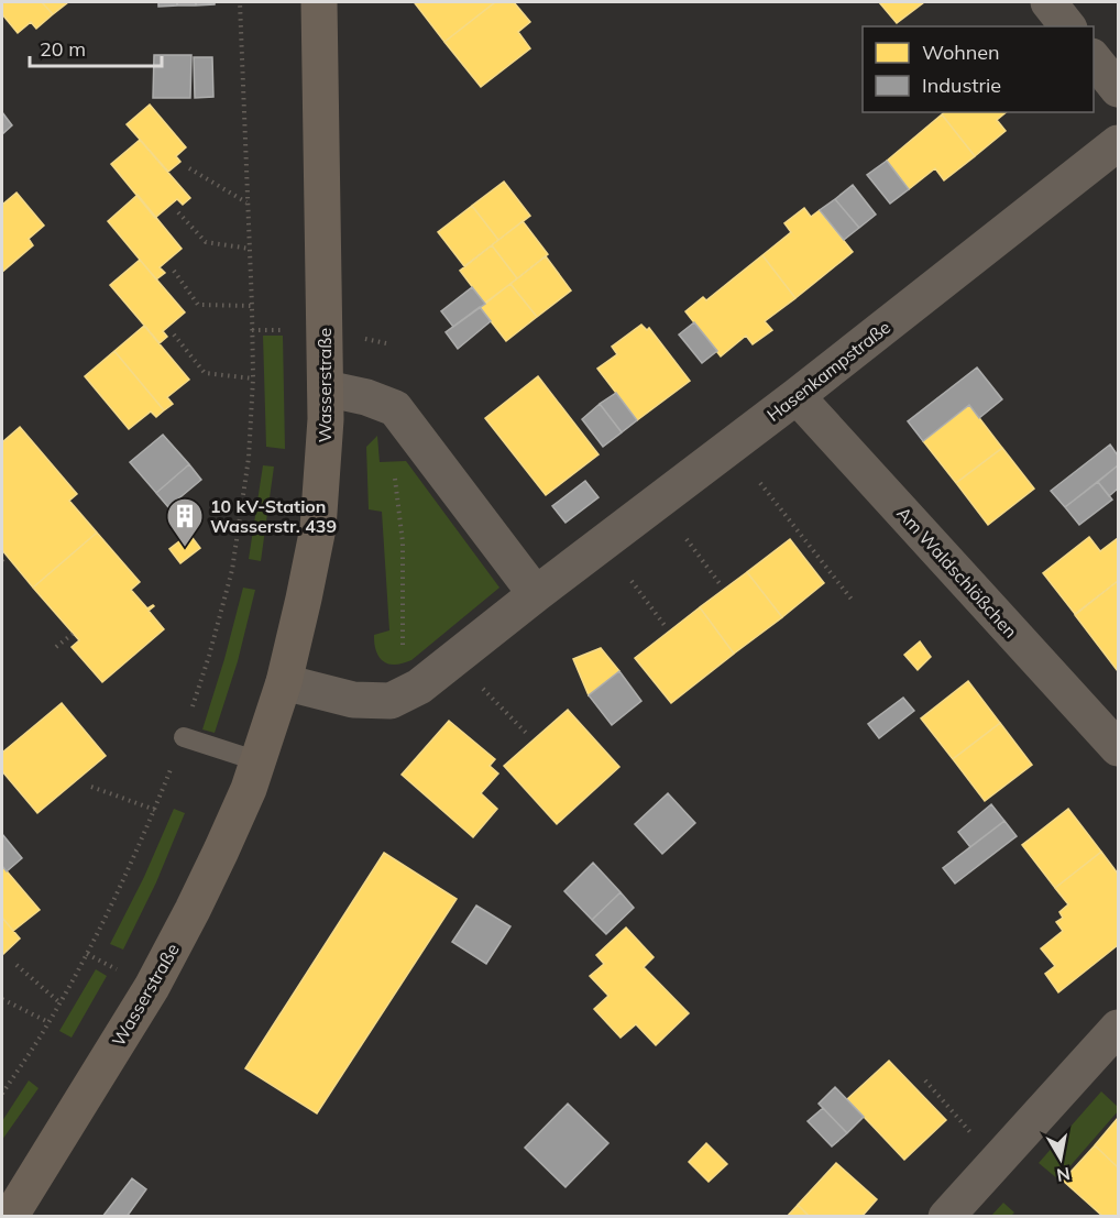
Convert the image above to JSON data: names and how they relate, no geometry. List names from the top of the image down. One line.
{"streets":{"main road":["Wasserstraße"],"street":["Hasenkampstraße","Am Waldschlößchen"]},"crossings":[["Hasenkampstraße","Wasserstraße"],["Hasenkampstraße","Am Waldschlößchen"]],"places":{"building":["10 kV-Station Wasserstr. 439"]},"legend":["Wohnen","Industrie"],"scale_bar":"20 m","north":"bottom"}
